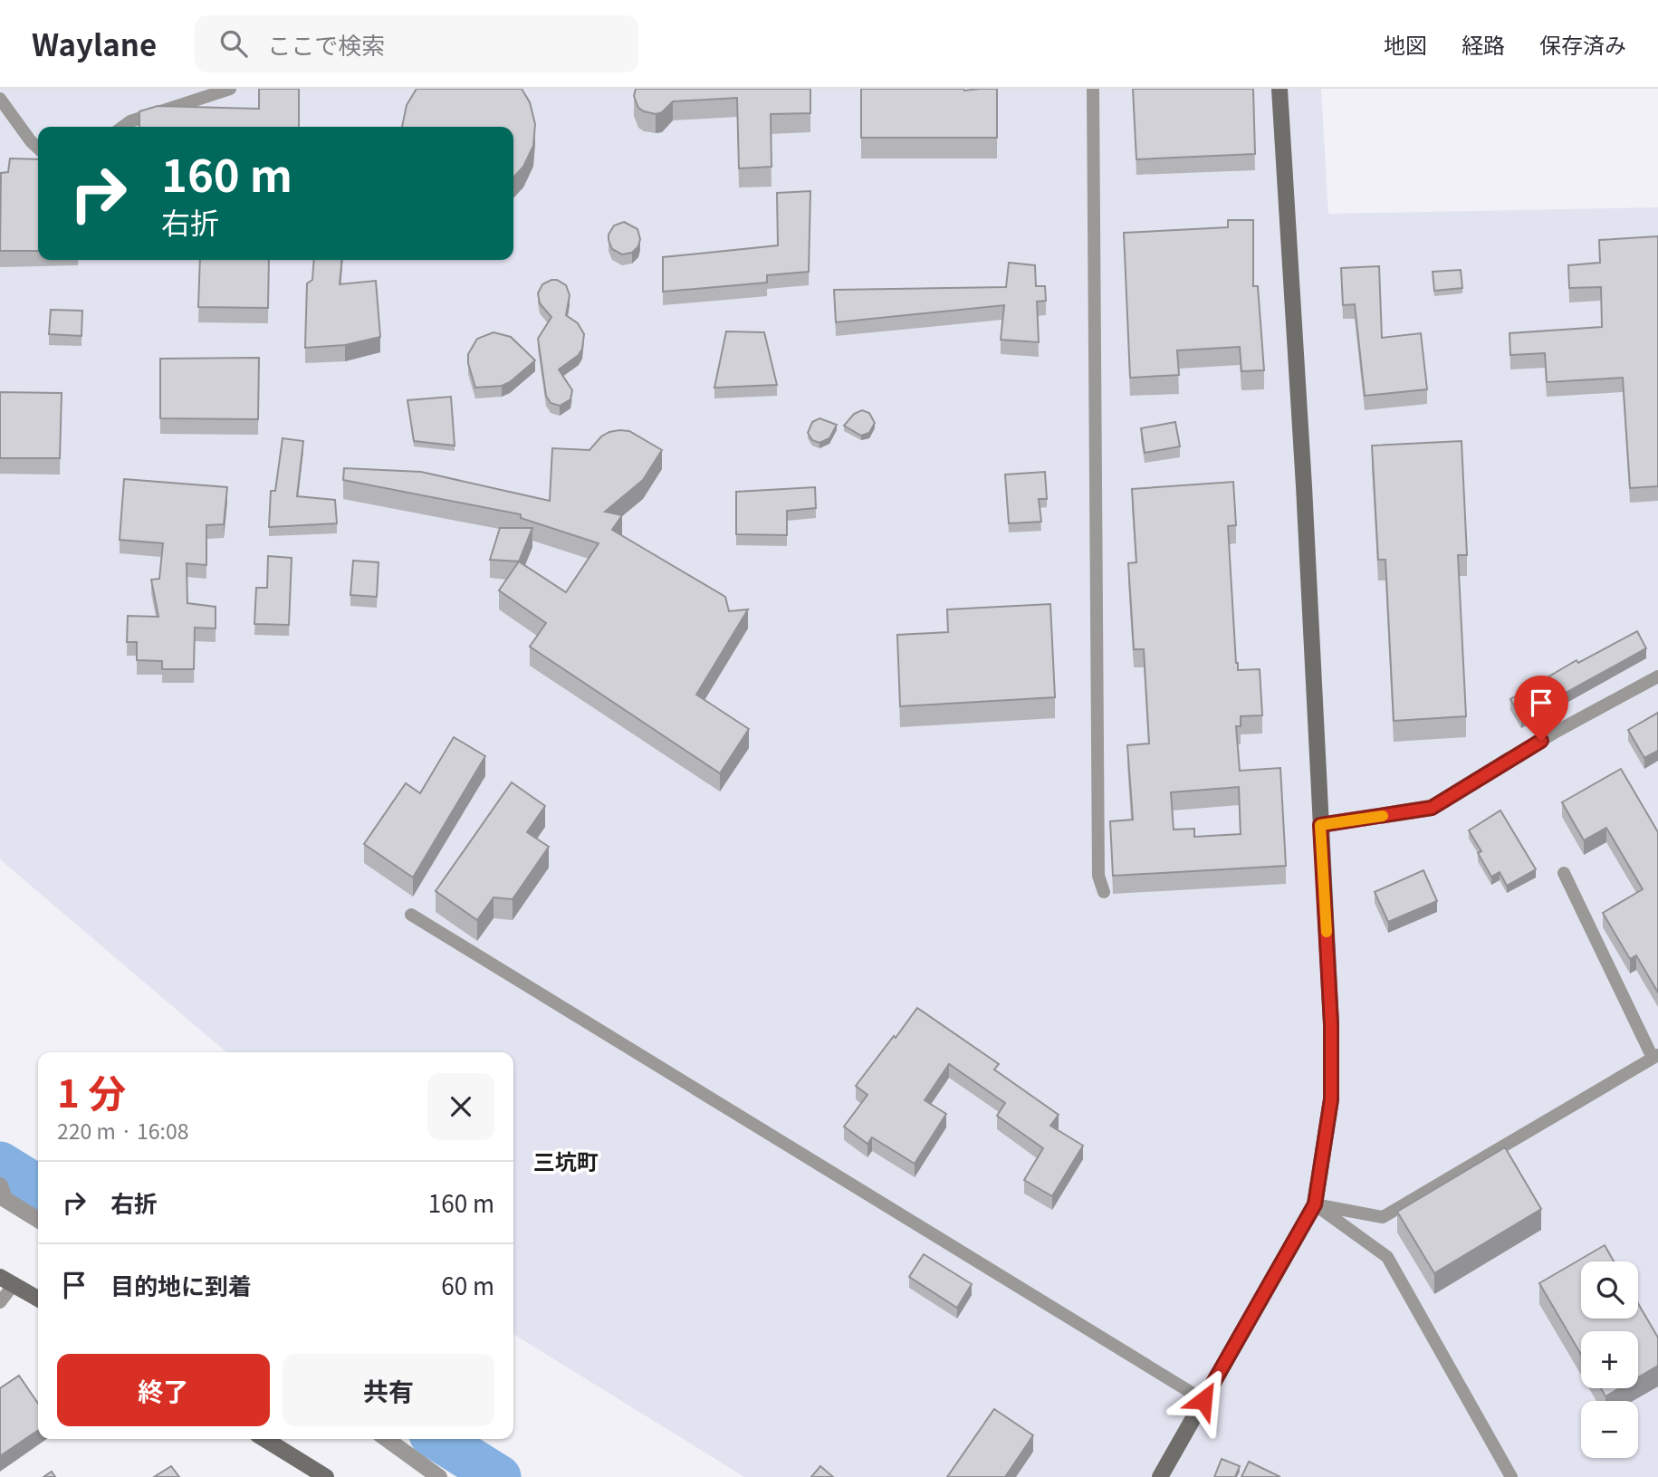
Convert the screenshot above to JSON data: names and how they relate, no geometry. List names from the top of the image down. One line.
{"districts":["三坑町"],"page":{"header":"Waylane","search":"ここで検索","nav":["地図","経路","保存済み"],"turn":["160 m","右折"],"heading":["1 分","220 m · 16:08"],"list":[{"name":"右折","value":"160 m"},{"name":"目的地に到着","value":"60 m"}],"map_buttons":["+","−"],"buttons":["終了","共有"]}}
